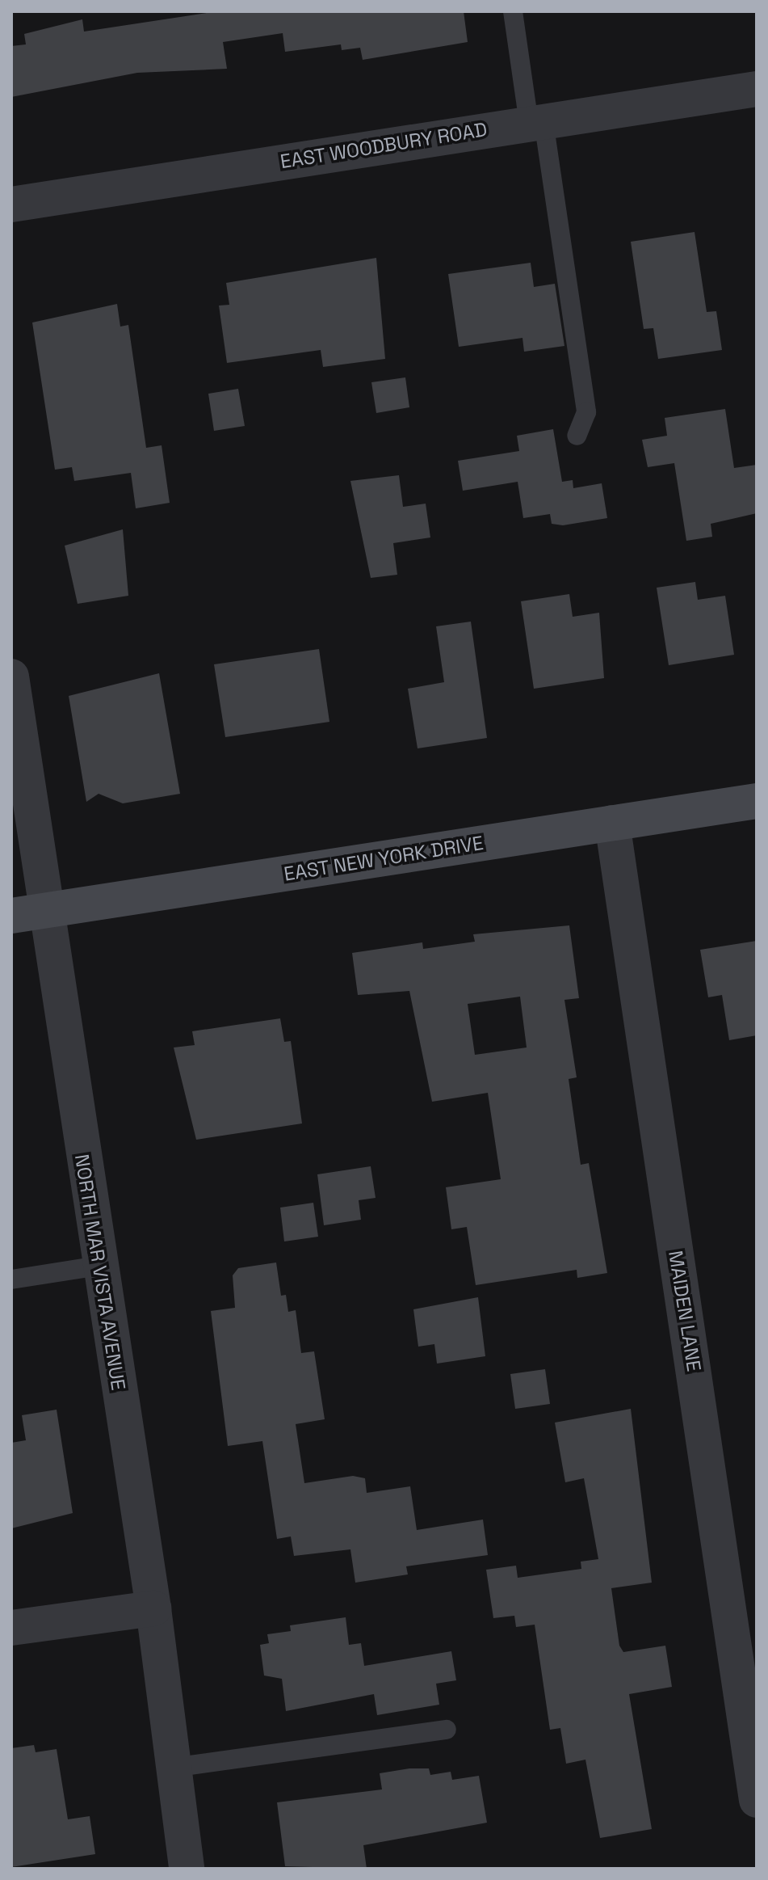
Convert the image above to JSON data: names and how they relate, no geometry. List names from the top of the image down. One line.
{"streets":{"street":["EAST WOODBURY ROAD","EAST NEW YORK DRIVE","NORTH MAR VISTA AVENUE","MAIDEN LANE"]},"crossings":[["EAST NEW YORK DRIVE","NORTH MAR VISTA AVENUE"],["EAST NEW YORK DRIVE","MAIDEN LANE"]]}
